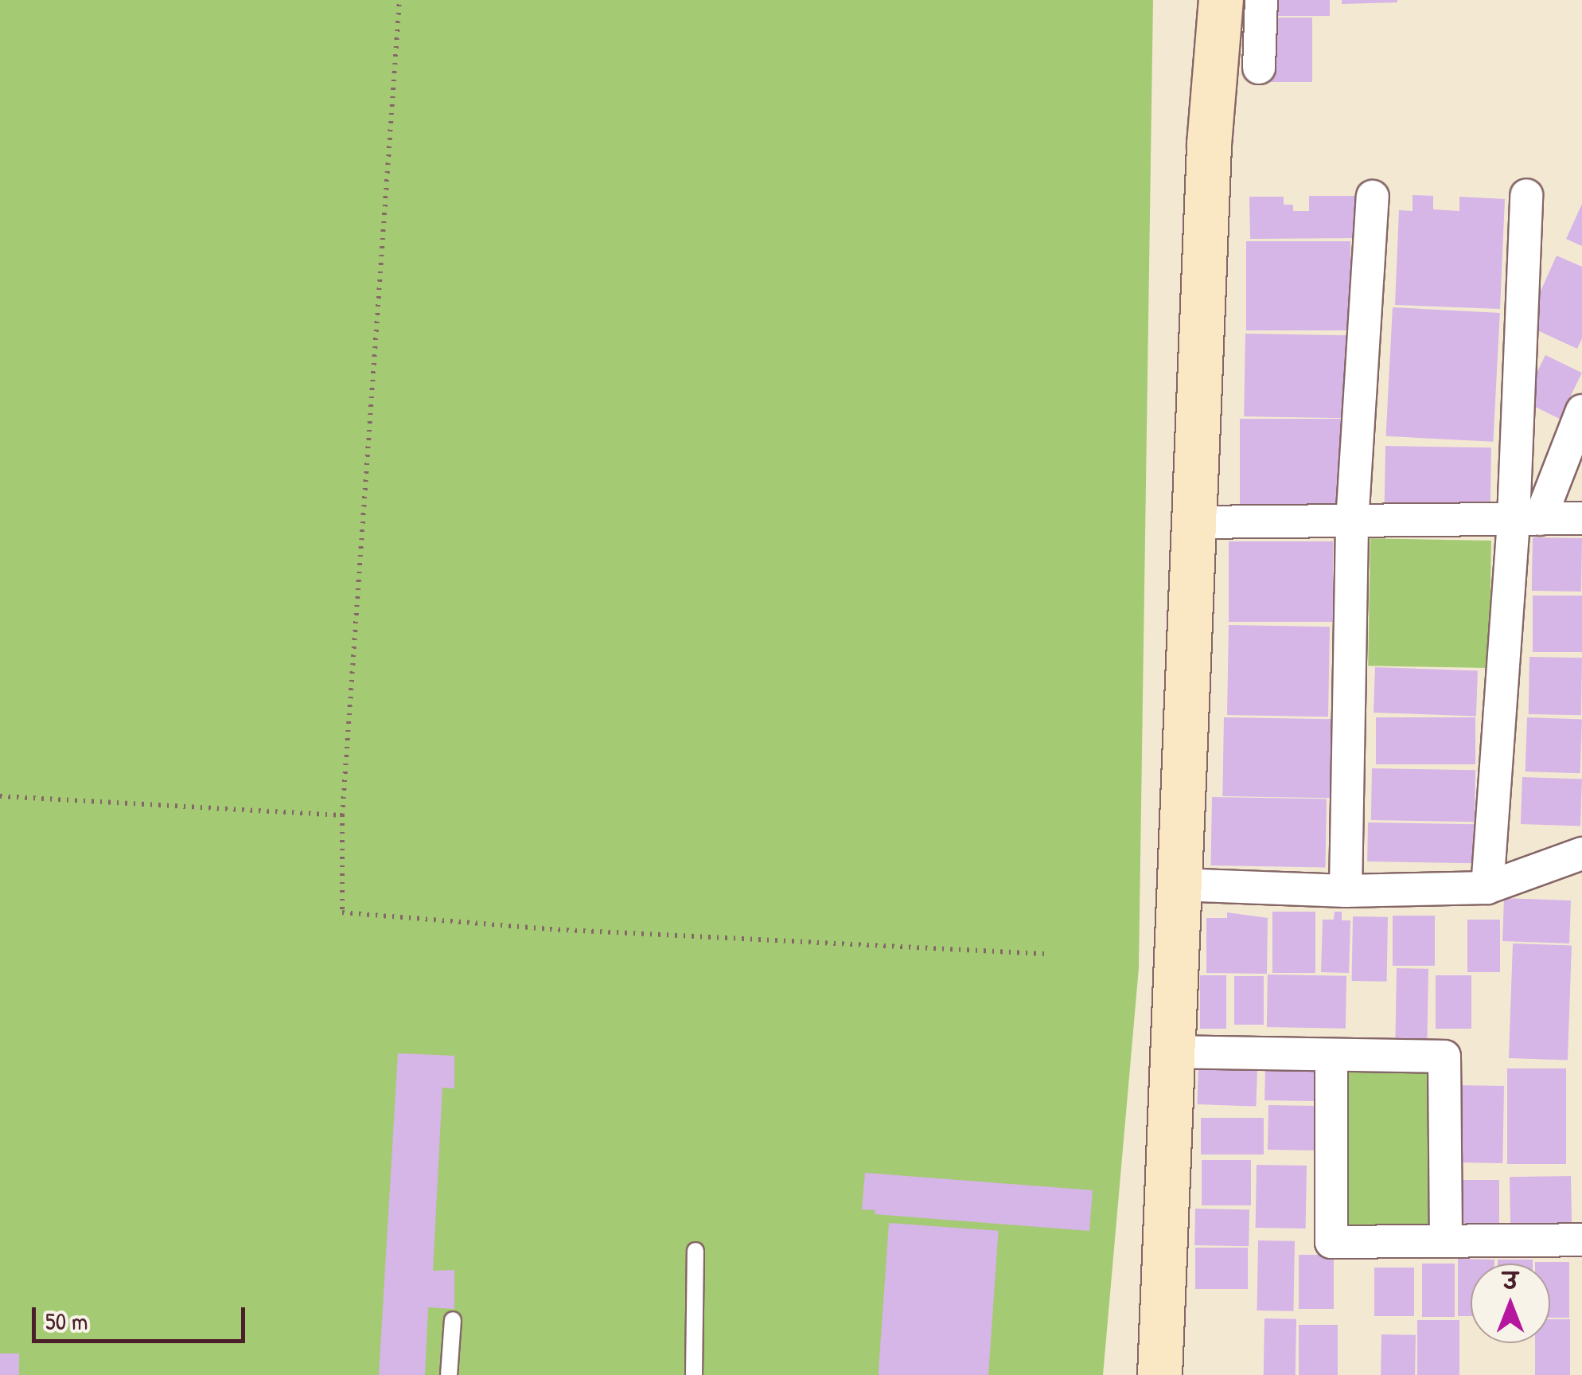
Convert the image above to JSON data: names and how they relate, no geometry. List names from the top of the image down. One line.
{"scale_bar":"50 m","north":"top"}
